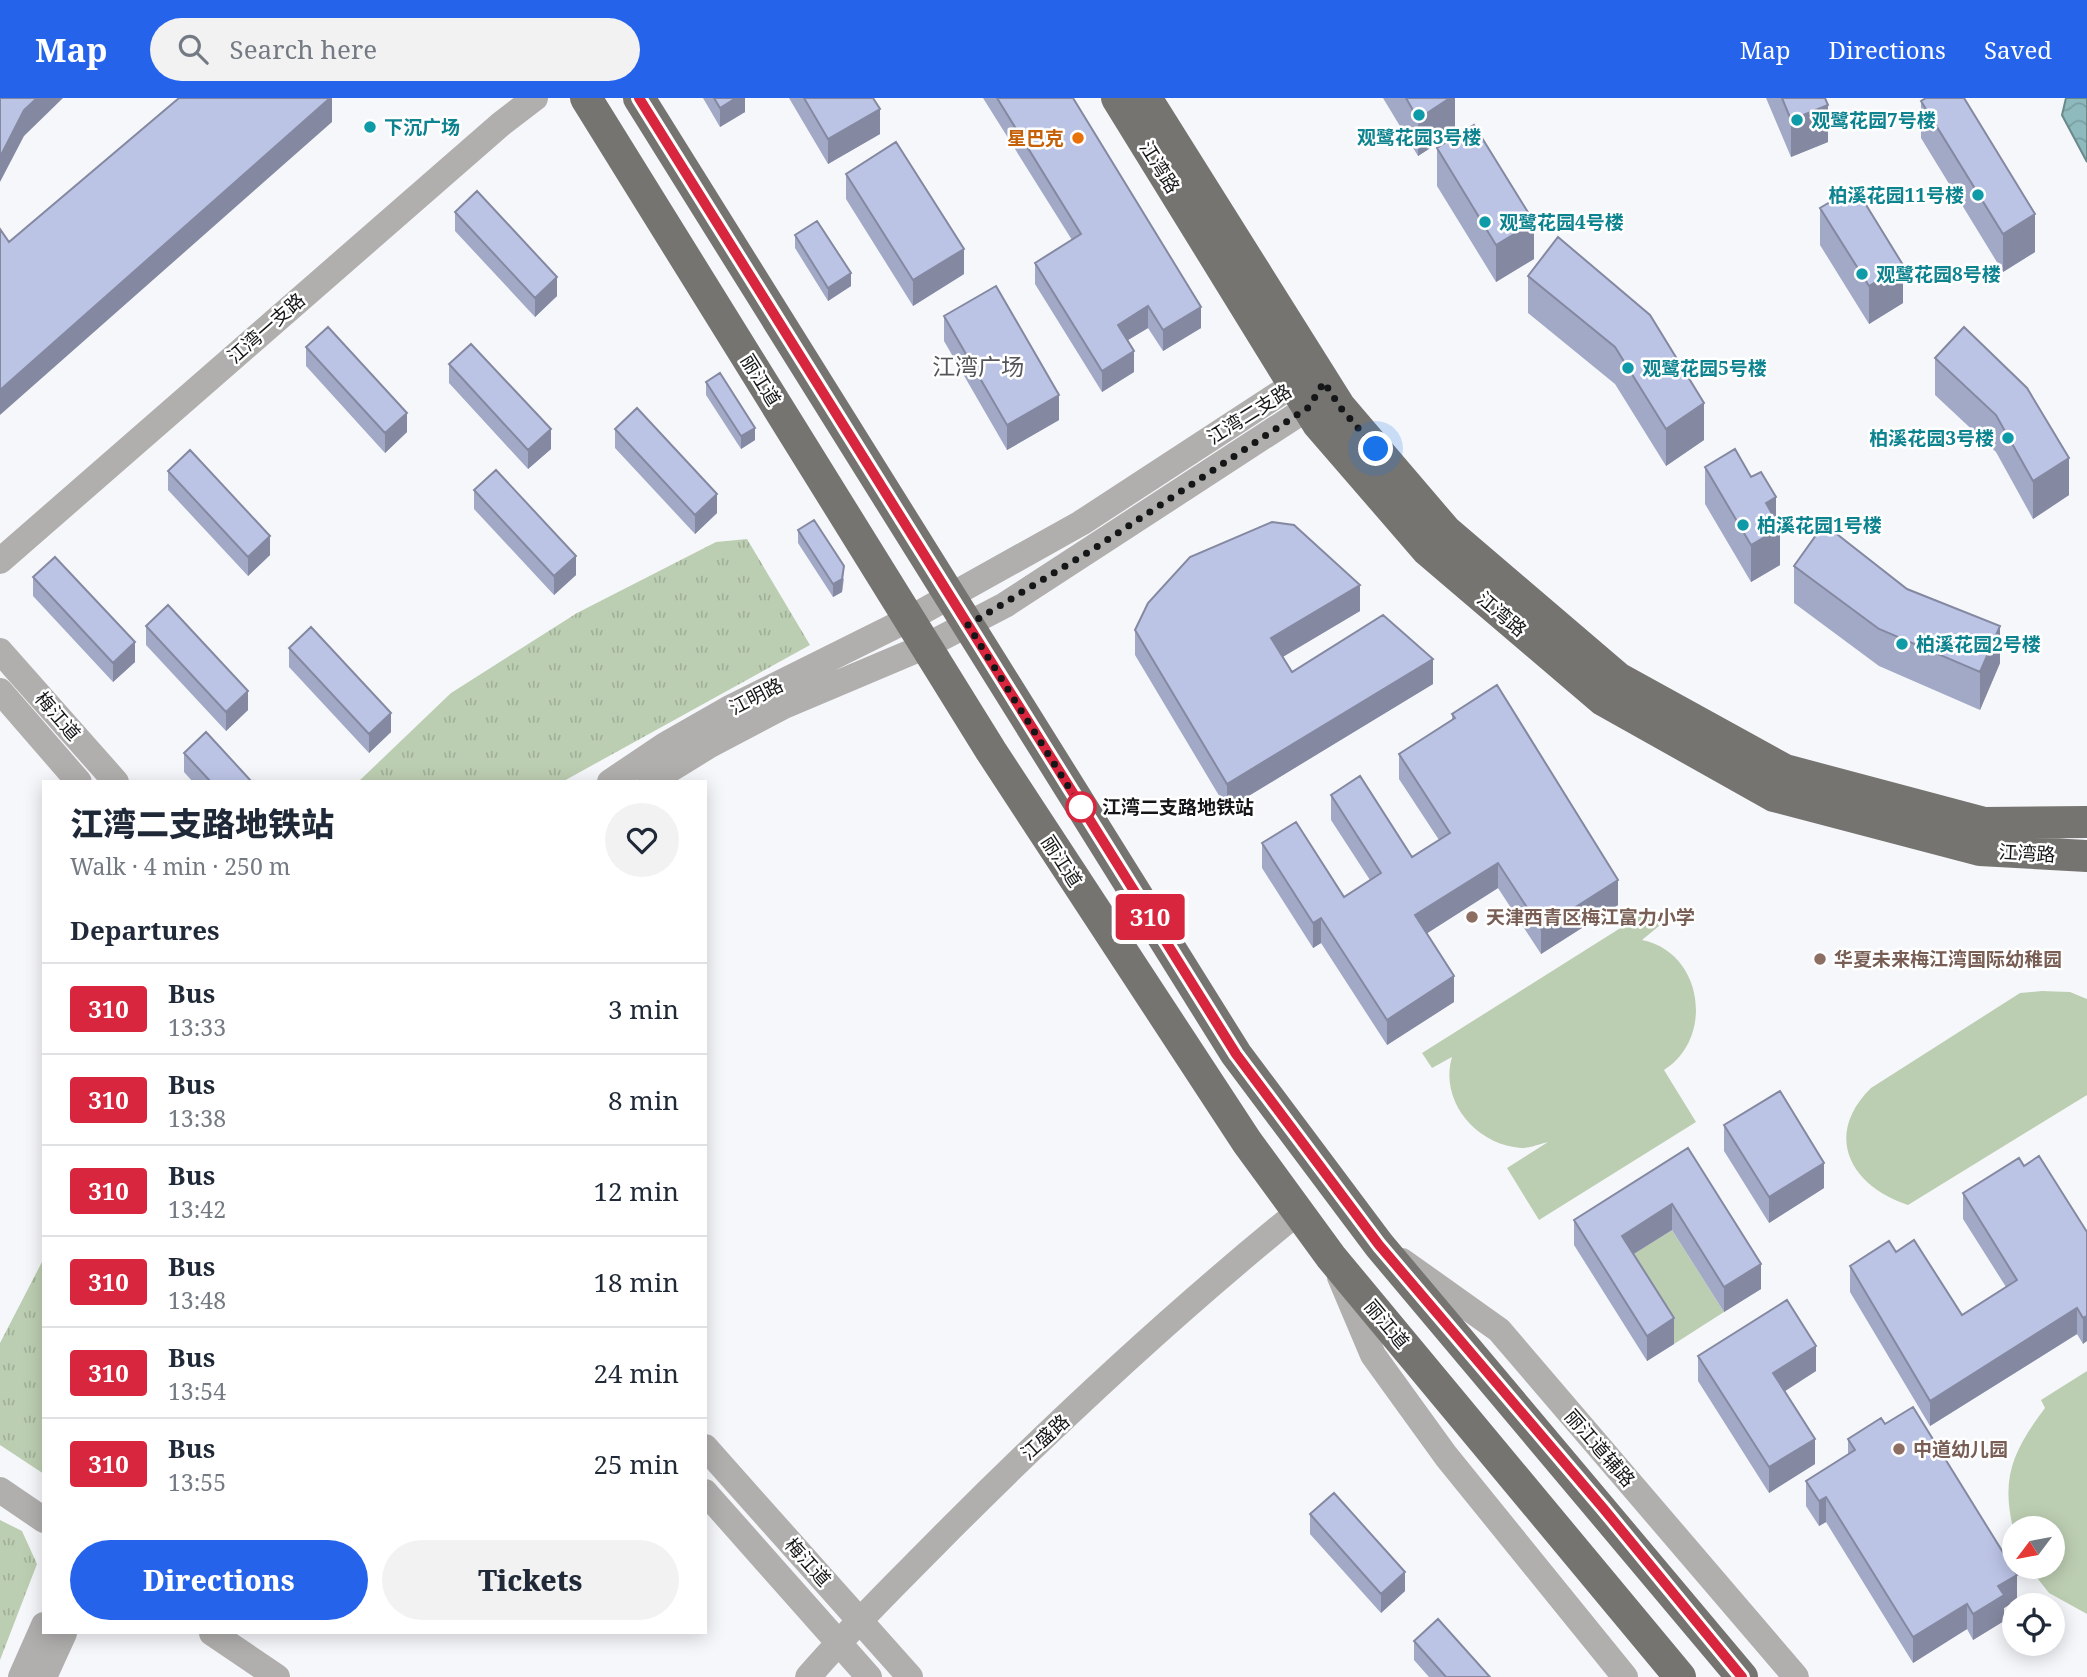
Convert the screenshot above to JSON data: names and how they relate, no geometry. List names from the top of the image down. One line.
{"streets":{"main road":["江湾路","丽江道"],"street":["江湾一支路","江湾二支路","江明路","梅江道","江盛路","丽江道辅路"]},"crossings":[["江湾路","江湾二支路"],["丽江道","江湾二支路"],["丽江道","江明路"],["丽江道","江盛路"],["江湾二支路","江明路"],["梅江道","江盛路"]],"districts":["江湾广场"],"places":["观鹭花园3号楼","观鹭花园7号楼","下沉广场","星巴克","柏溪花园11号楼","观鹭花园4号楼","观鹭花园8号楼","观鹭花园5号楼","柏溪花园3号楼","柏溪花园1号楼","柏溪花园2号楼","江湾二支路地铁站","天津西青区梅江富力小学","华夏未来梅江湾国际幼稚园","中道幼儿园"],"lines":["bus line 310"],"north":"bottom left","page":{"header":"Map","search":"Search here","nav":["Map","Directions","Saved"],"on_map":"310","heading":[["江湾二支路地铁站","Walk · 4 min · 250 m"],"Departures"],"list":[{"mark":"310","name":"Bus","note":"13:33","value":"3 min"},{"mark":"310","name":"Bus","note":"13:38","value":"8 min"},{"mark":"310","name":"Bus","note":"13:42","value":"12 min"},{"mark":"310","name":"Bus","note":"13:48","value":"18 min"},{"mark":"310","name":"Bus","note":"13:54","value":"24 min"},{"mark":"310","name":"Bus","note":"13:55","value":"25 min"}],"buttons":["Directions","Tickets"]}}
